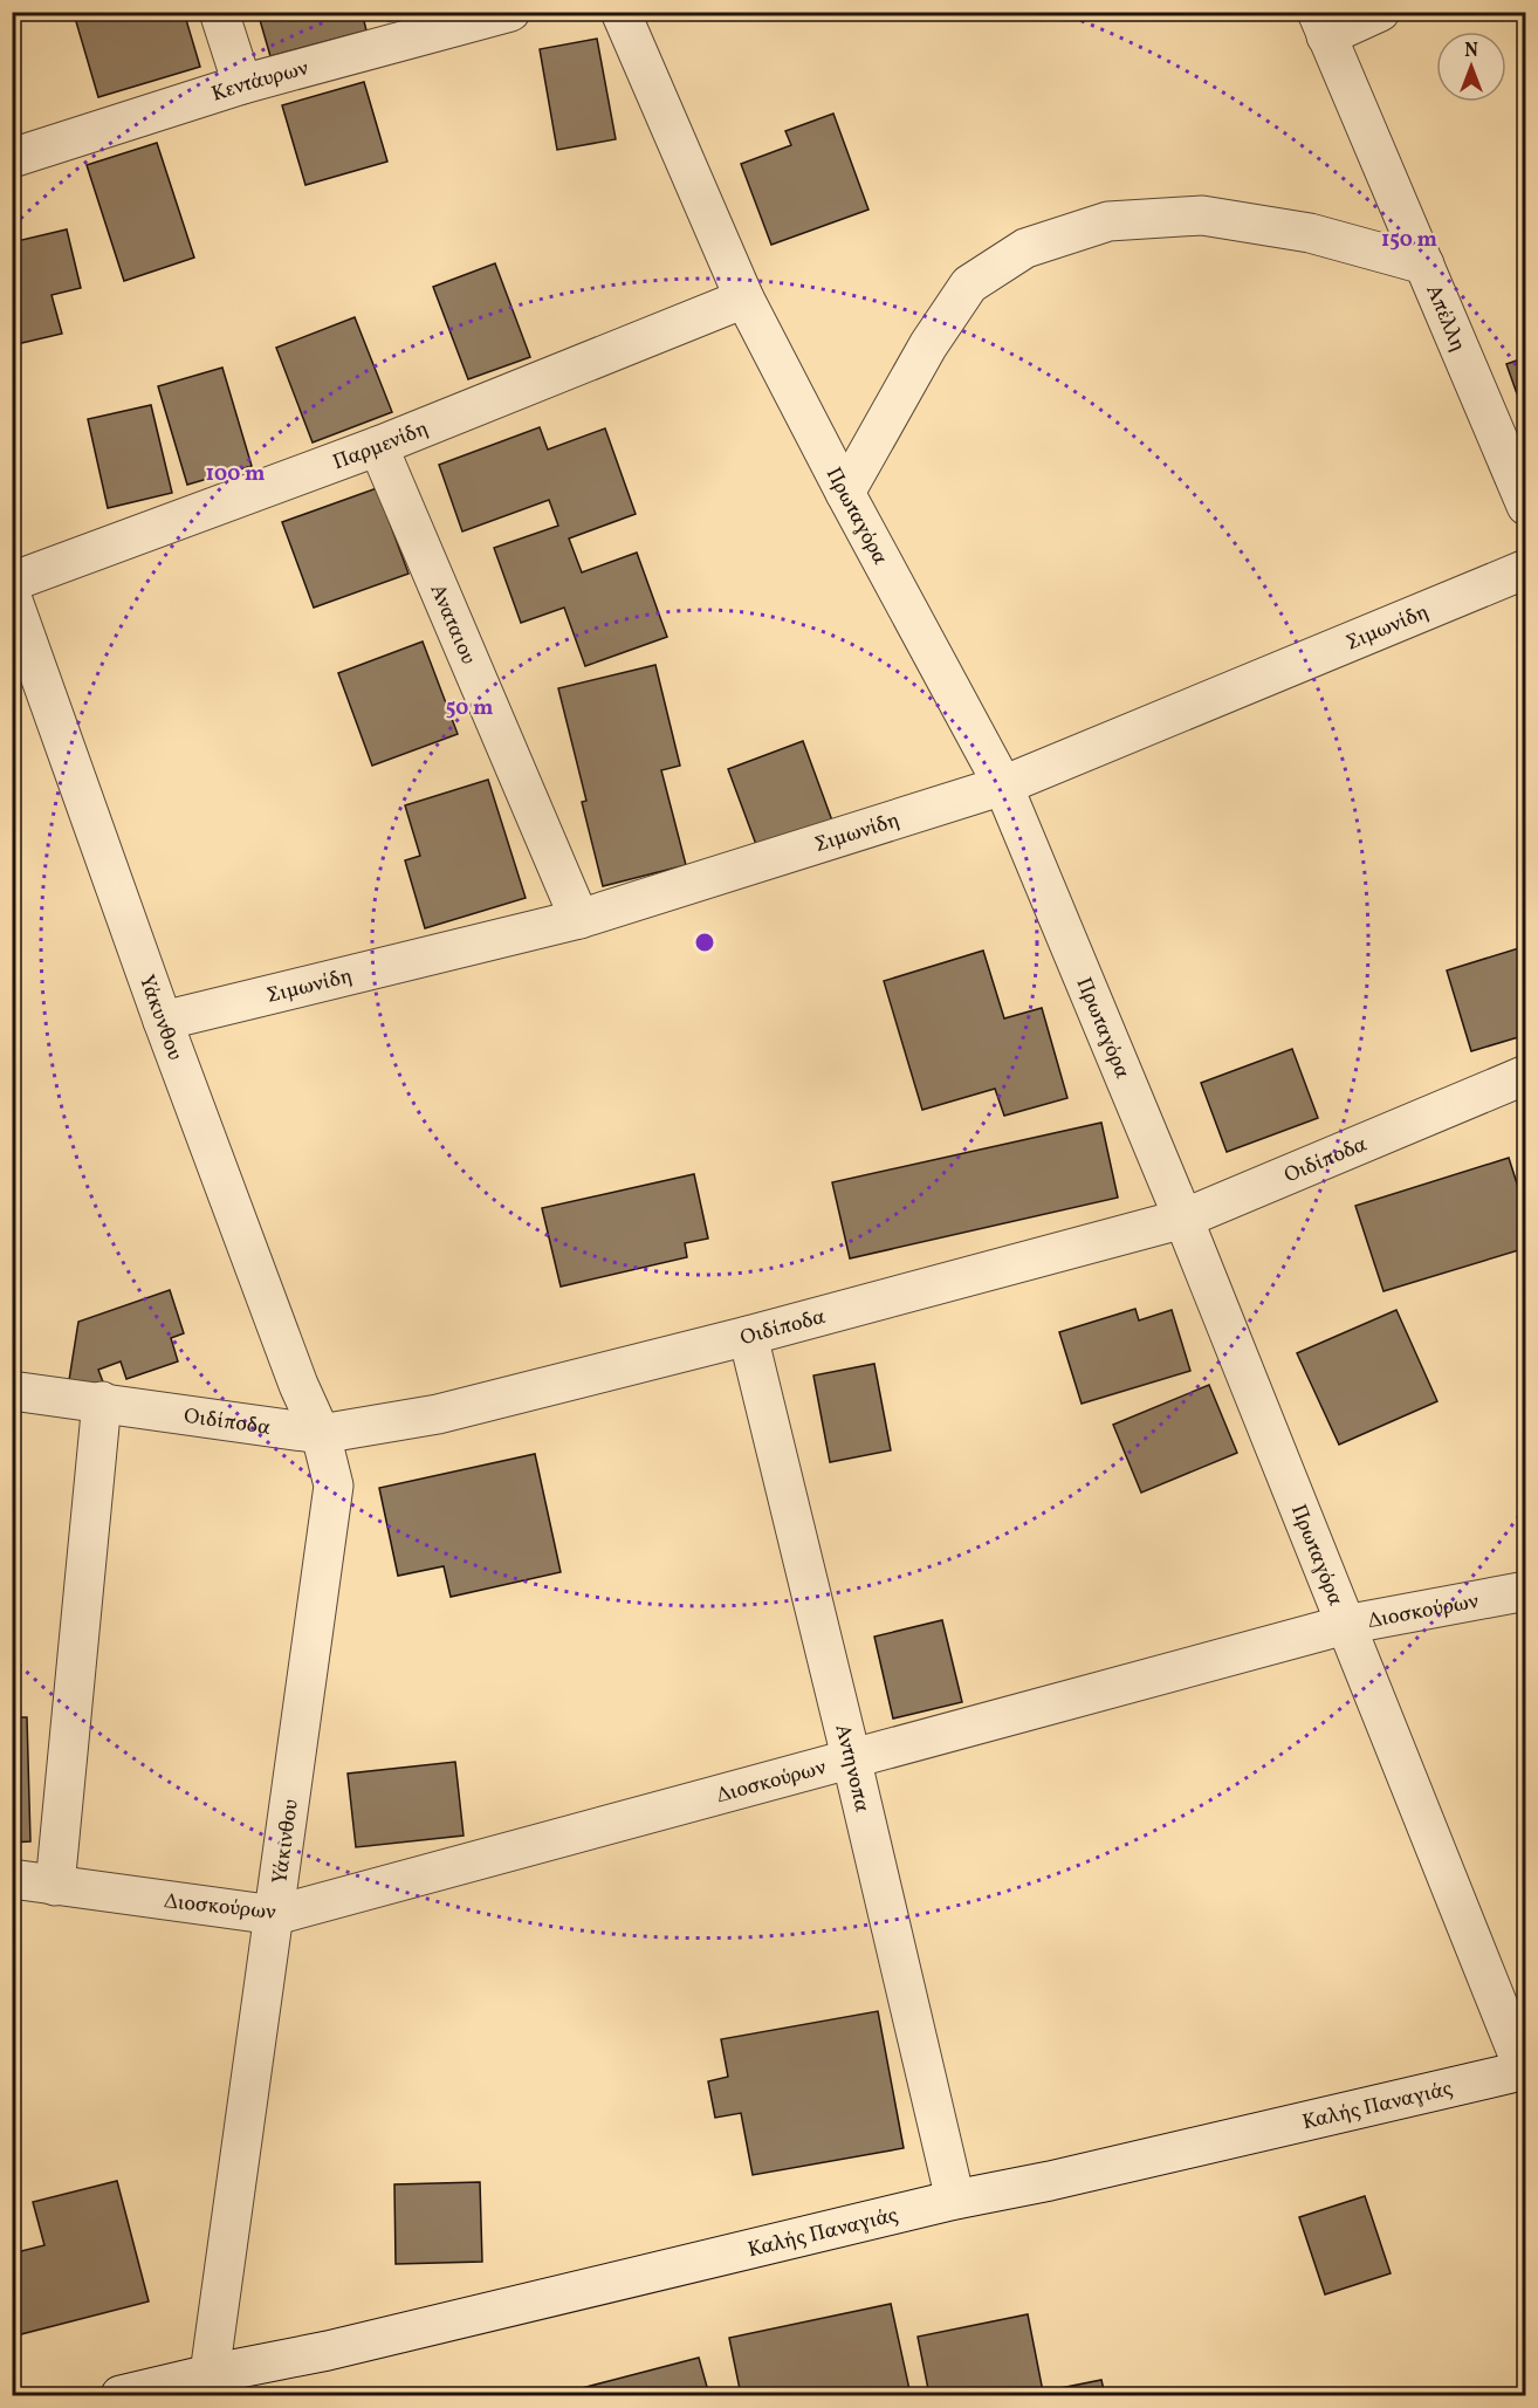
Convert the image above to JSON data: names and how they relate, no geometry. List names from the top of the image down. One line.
{"streets":{"street":["Κεντάυρων","Απέλλη","Παρμενίδη","Πρωταγόρα","Αναταιου","Σιμωνίδη","Υάκυνθου","Οιδίποδα","Διοσκούρων","Αντηνοπα","Υάκινθου","Καλής Παναγιάς"]},"crossings":[["Παρμενίδη","Πρωταγόρα"],["Παρμενίδη","Αναταιου"],["Πρωταγόρα","Σιμωνίδη"],["Πρωταγόρα","Οιδίποδα"],["Πρωταγόρα","Διοσκούρων"],["Πρωταγόρα","Καλής Παναγιάς"],["Αναταιου","Σιμωνίδη"],["Σιμωνίδη","Υάκυνθου"],["Υάκυνθου","Οιδίποδα"],["Υάκυνθου","Υάκινθου"],["Οιδίποδα","Αντηνοπα"],["Οιδίποδα","Υάκινθου"],["Διοσκούρων","Αντηνοπα"],["Διοσκούρων","Υάκινθου"],["Αντηνοπα","Καλής Παναγιάς"],["Υάκινθου","Καλής Παναγιάς"]],"north":"top","rings":["150 m","100 m","50 m"]}
